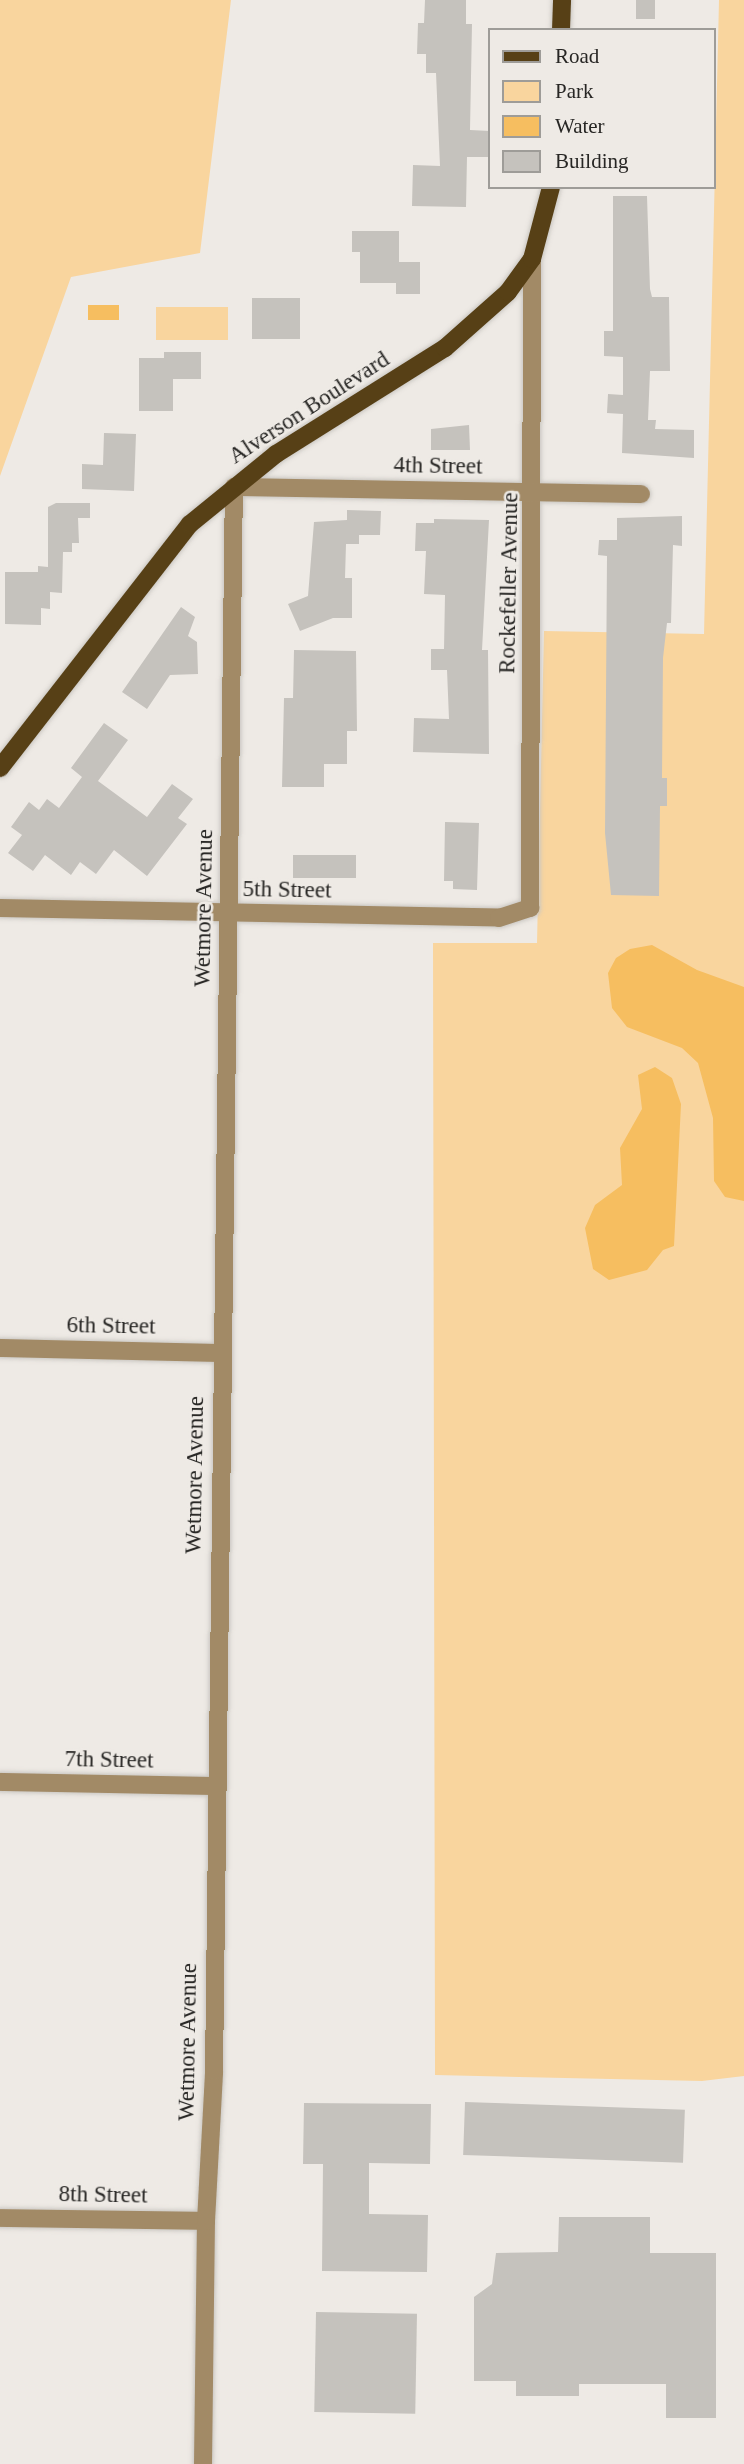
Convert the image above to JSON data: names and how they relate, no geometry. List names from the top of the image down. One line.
{"streets":{"main road":["Alverson Boulevard"],"street":["4th Street","Rockefeller Avenue","5th Street","Wetmore Avenue","6th Street","7th Street","8th Street"]},"crossings":[["Alverson Boulevard","4th Street"],["Alverson Boulevard","Rockefeller Avenue"],["Alverson Boulevard","Wetmore Avenue"],["4th Street","Rockefeller Avenue"],["4th Street","Wetmore Avenue"],["Rockefeller Avenue","5th Street"],["5th Street","Wetmore Avenue"],["Wetmore Avenue","6th Street"],["Wetmore Avenue","7th Street"],["Wetmore Avenue","8th Street"]],"legend":["Road","Park","Water","Building"]}
